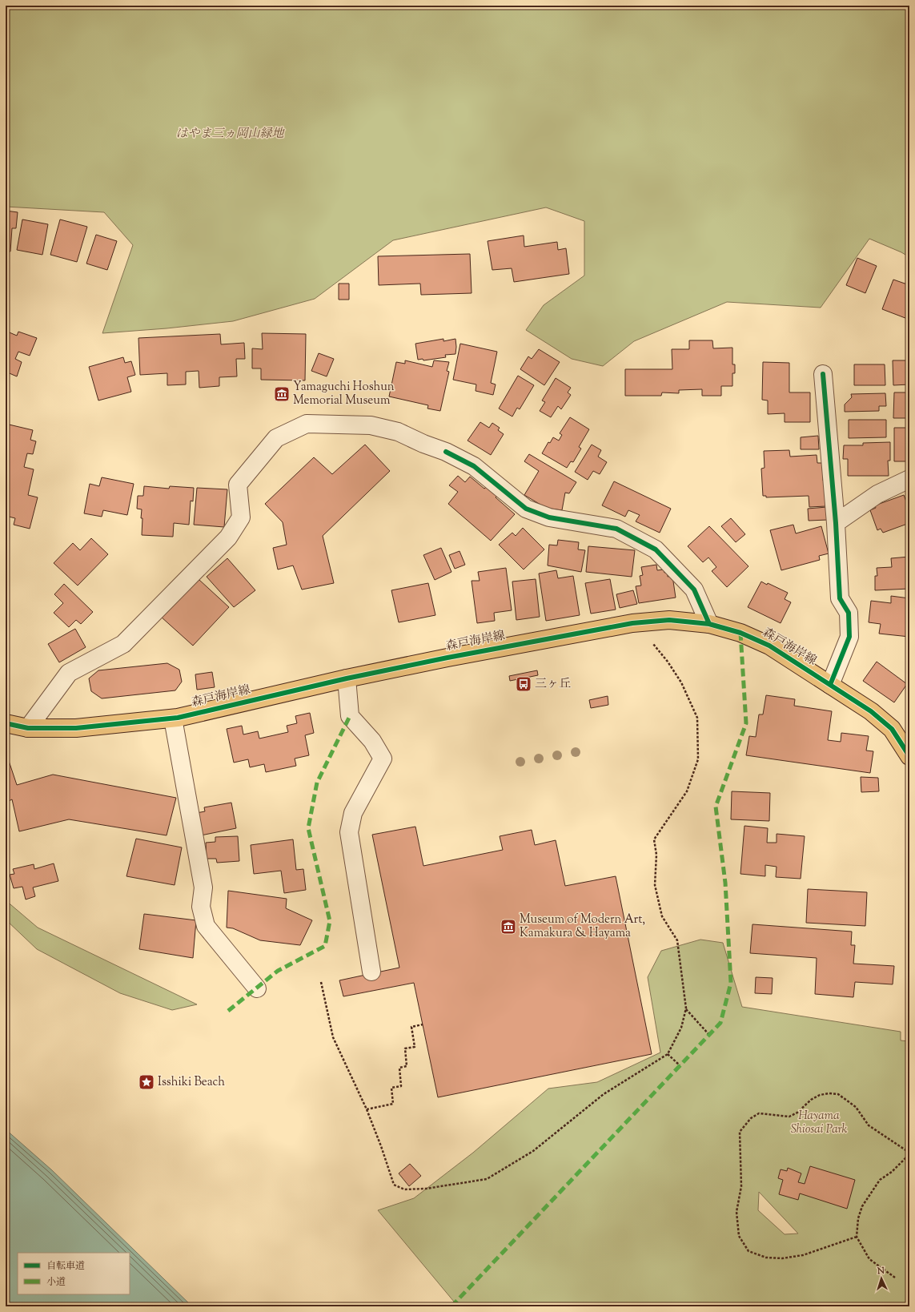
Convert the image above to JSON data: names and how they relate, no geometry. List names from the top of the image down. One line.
{"streets":{"main road":["森戸海岸線"]},"parks":["はやま三ヵ岡山緑地","Hayama Shiosai Park"],"places":{"museum":["Yamaguchi Hoshun Memorial Museum","Museum of Modern Art, Kamakura & Hayama"],"bus stop":["三ヶ丘"],"place":["Isshiki Beach"]},"legend":["自転車道","小道"],"north":"top"}
